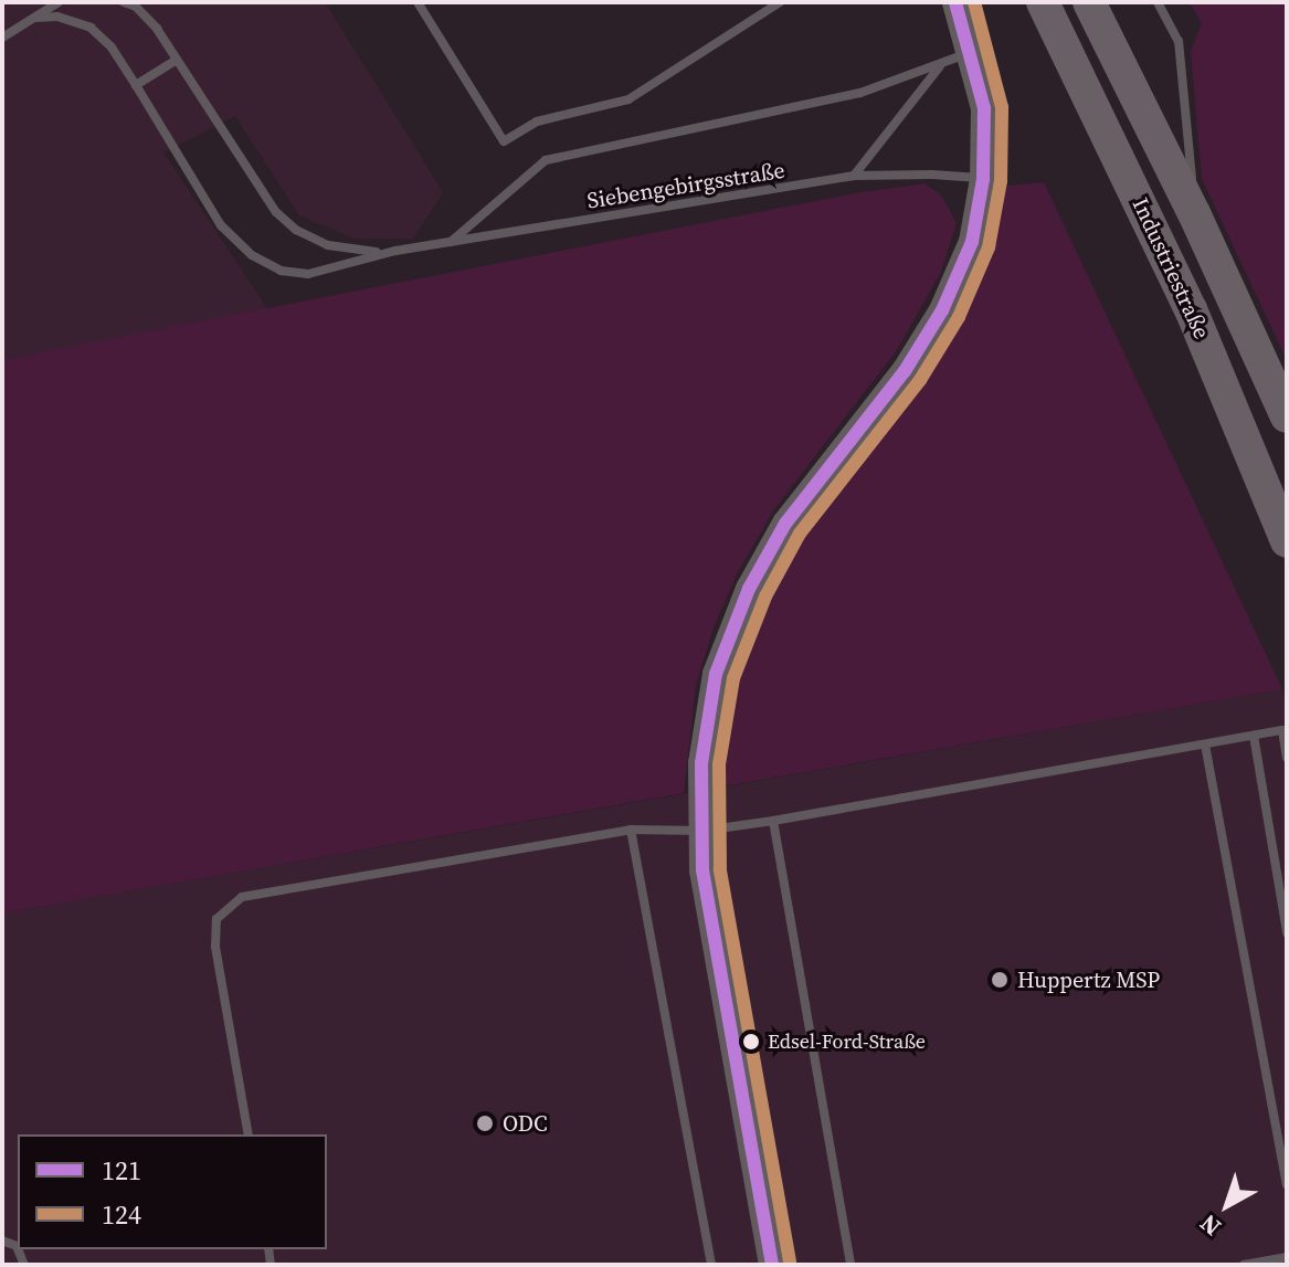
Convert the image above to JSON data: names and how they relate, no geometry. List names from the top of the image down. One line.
{"streets":{"highway":["Industriestraße"],"lane":["Siebengebirgsstraße"]},"places":["Huppertz MSP","Edsel-Ford-Straße","ODC"],"lines":["transit line 121","transit line 124"],"legend":["121","124"],"north":"bottom left"}
